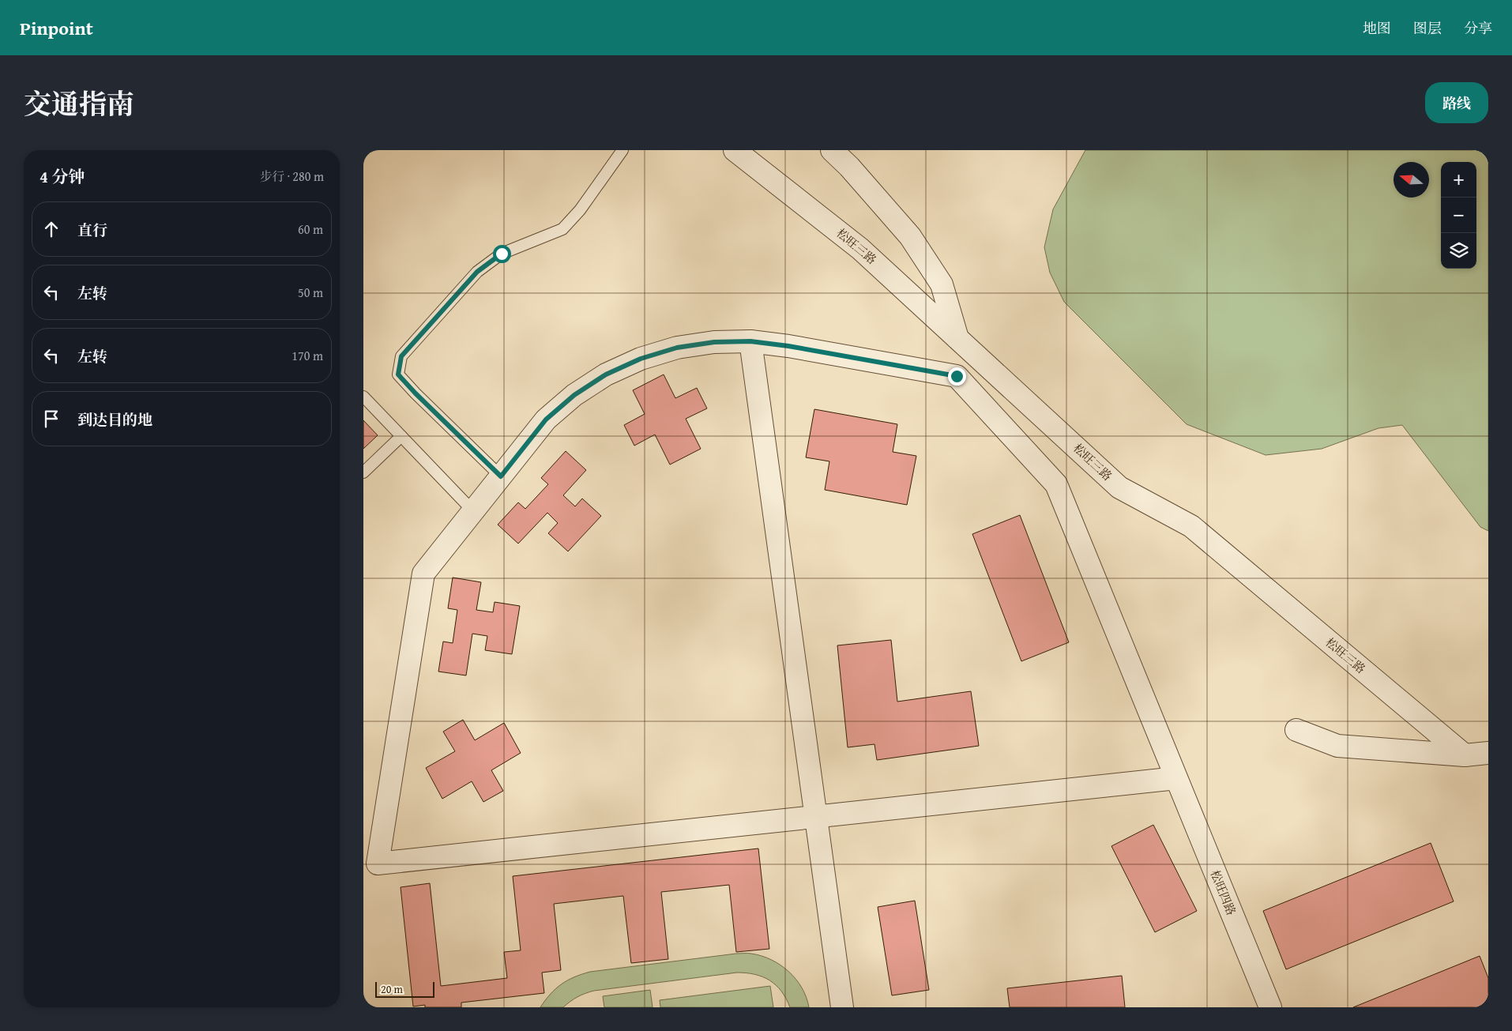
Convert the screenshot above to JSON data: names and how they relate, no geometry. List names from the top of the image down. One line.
{"streets":{"street":["松旺三路","松旺四路"]},"scale_bar":"20 m","north":"left","page":{"header":"Pinpoint","nav":["地图","图层","分享"],"title":"交通指南","buttons":"路线","heading":["4 分钟","步行 · 280 m"],"map_buttons":["+","−"],"list":[["直行","60 m"],["左转","50 m"],["左转","170 m"],"到达目的地"],"scale":"20 m"}}
